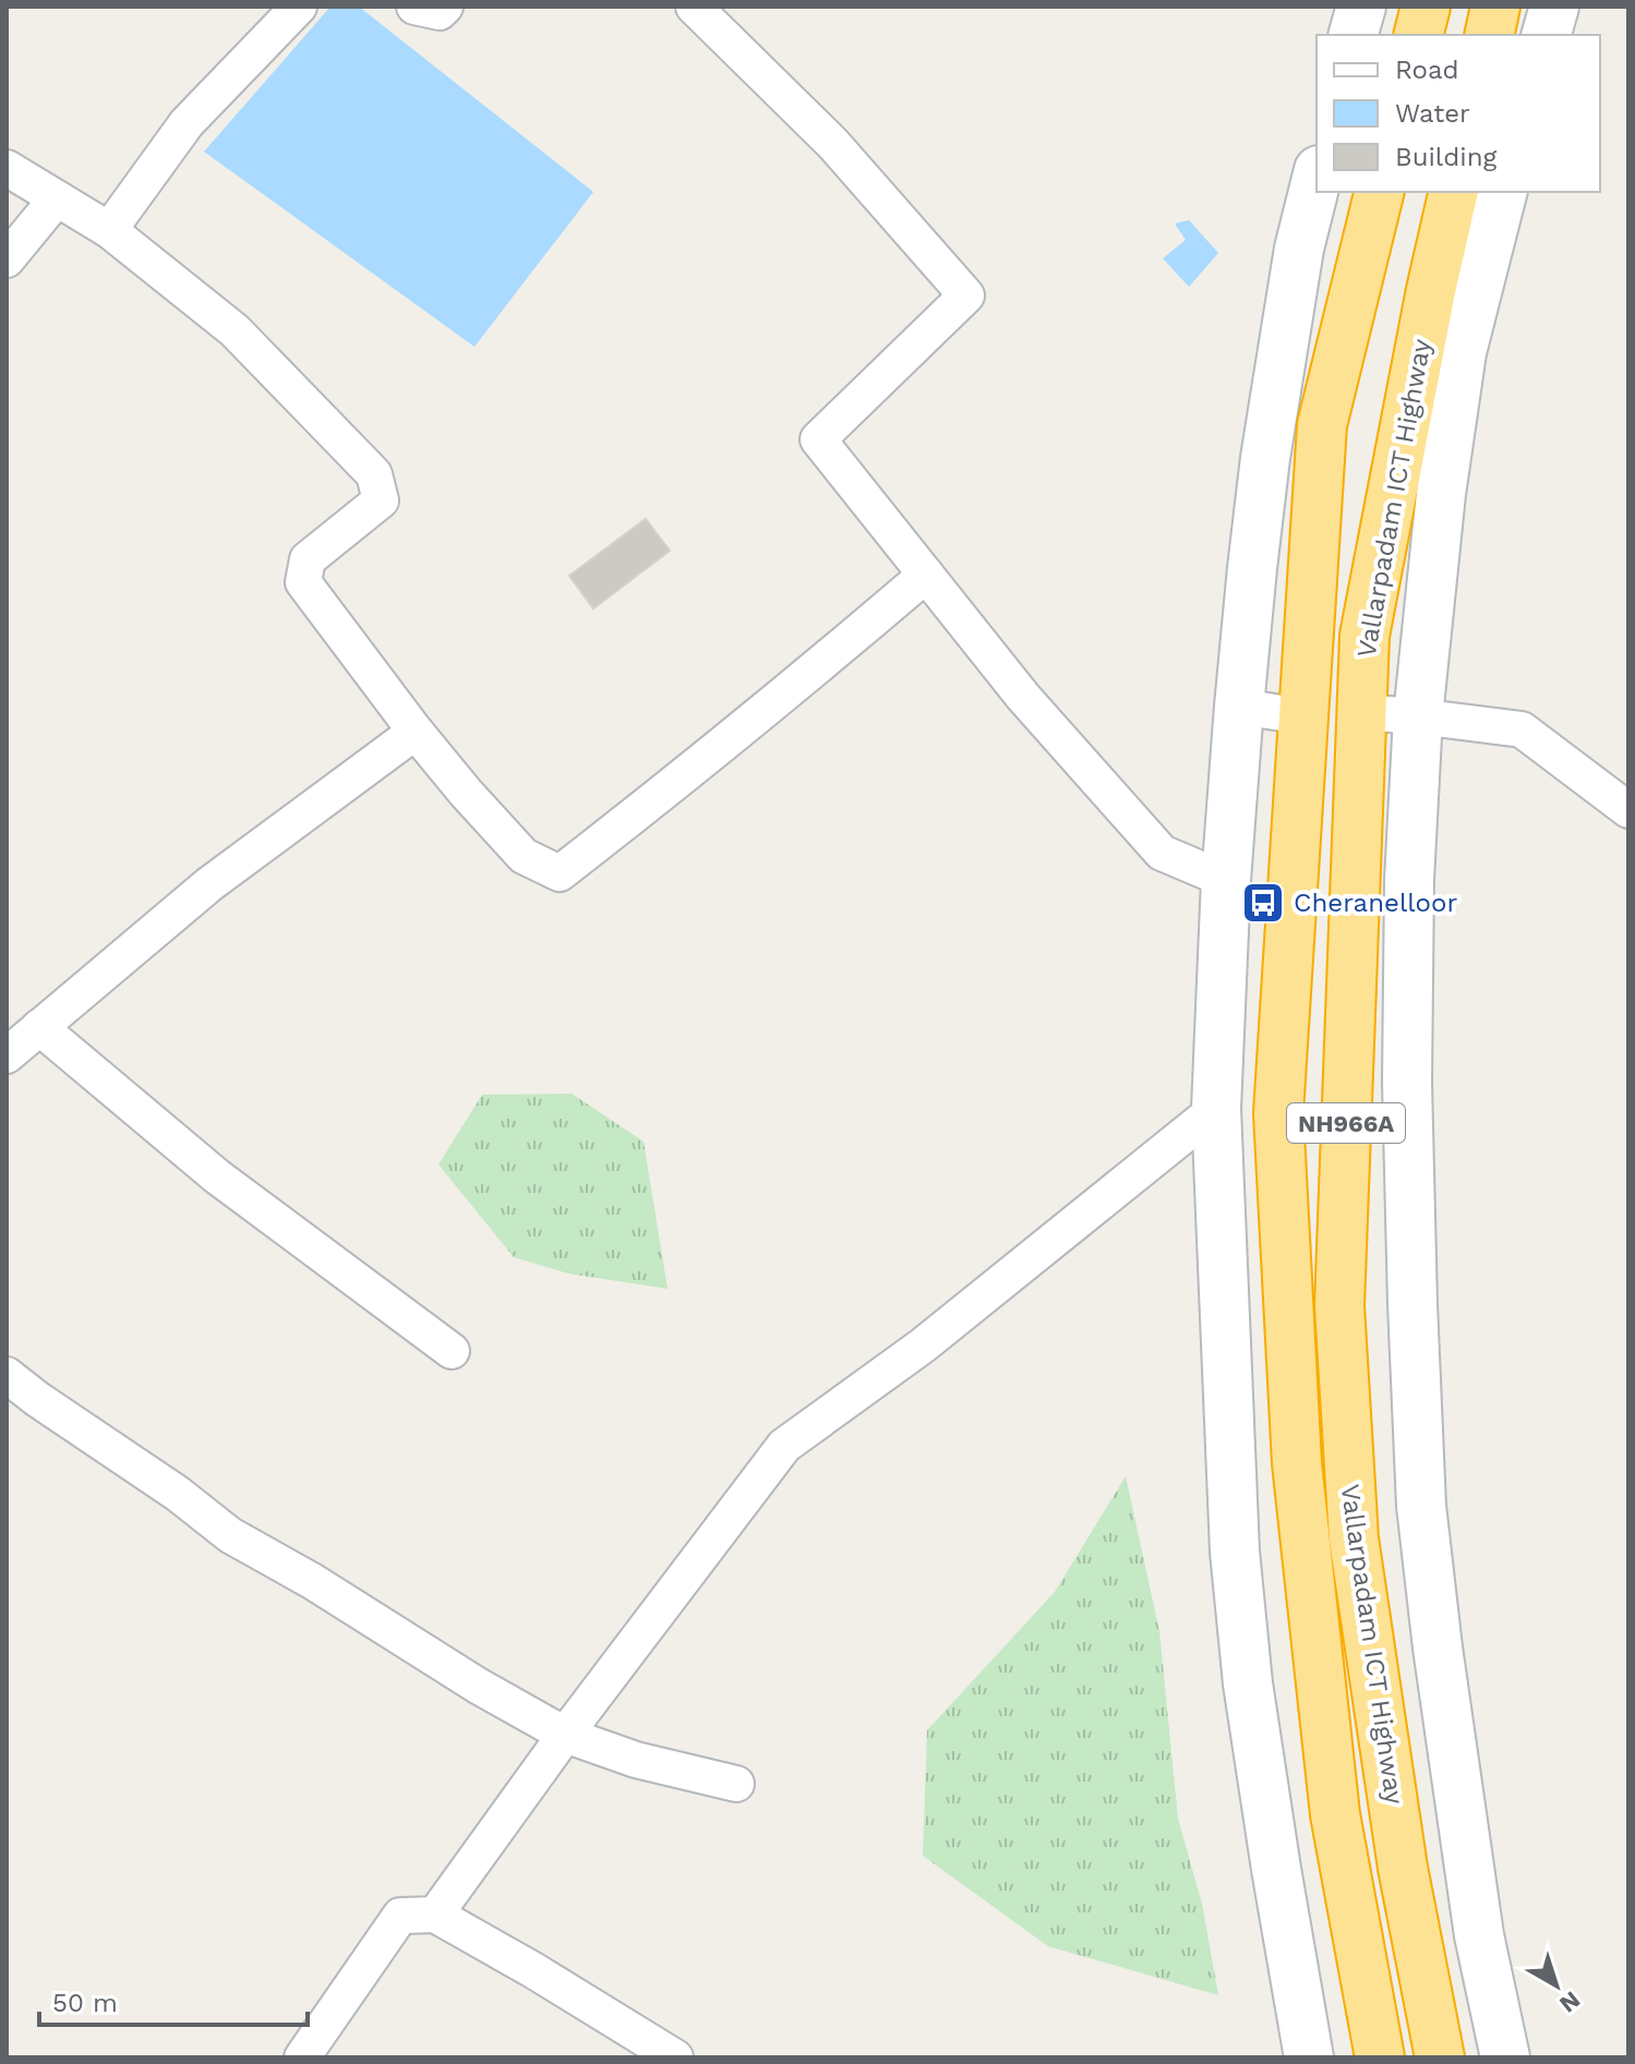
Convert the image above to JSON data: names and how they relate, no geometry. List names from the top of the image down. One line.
{"streets":{"highway":["Vallarpadam ICT Highway","NH966A"]},"places":{"bus stop":["Cheranelloor"]},"legend":["Road","Water","Building"],"scale_bar":"50 m","north":"bottom right"}
